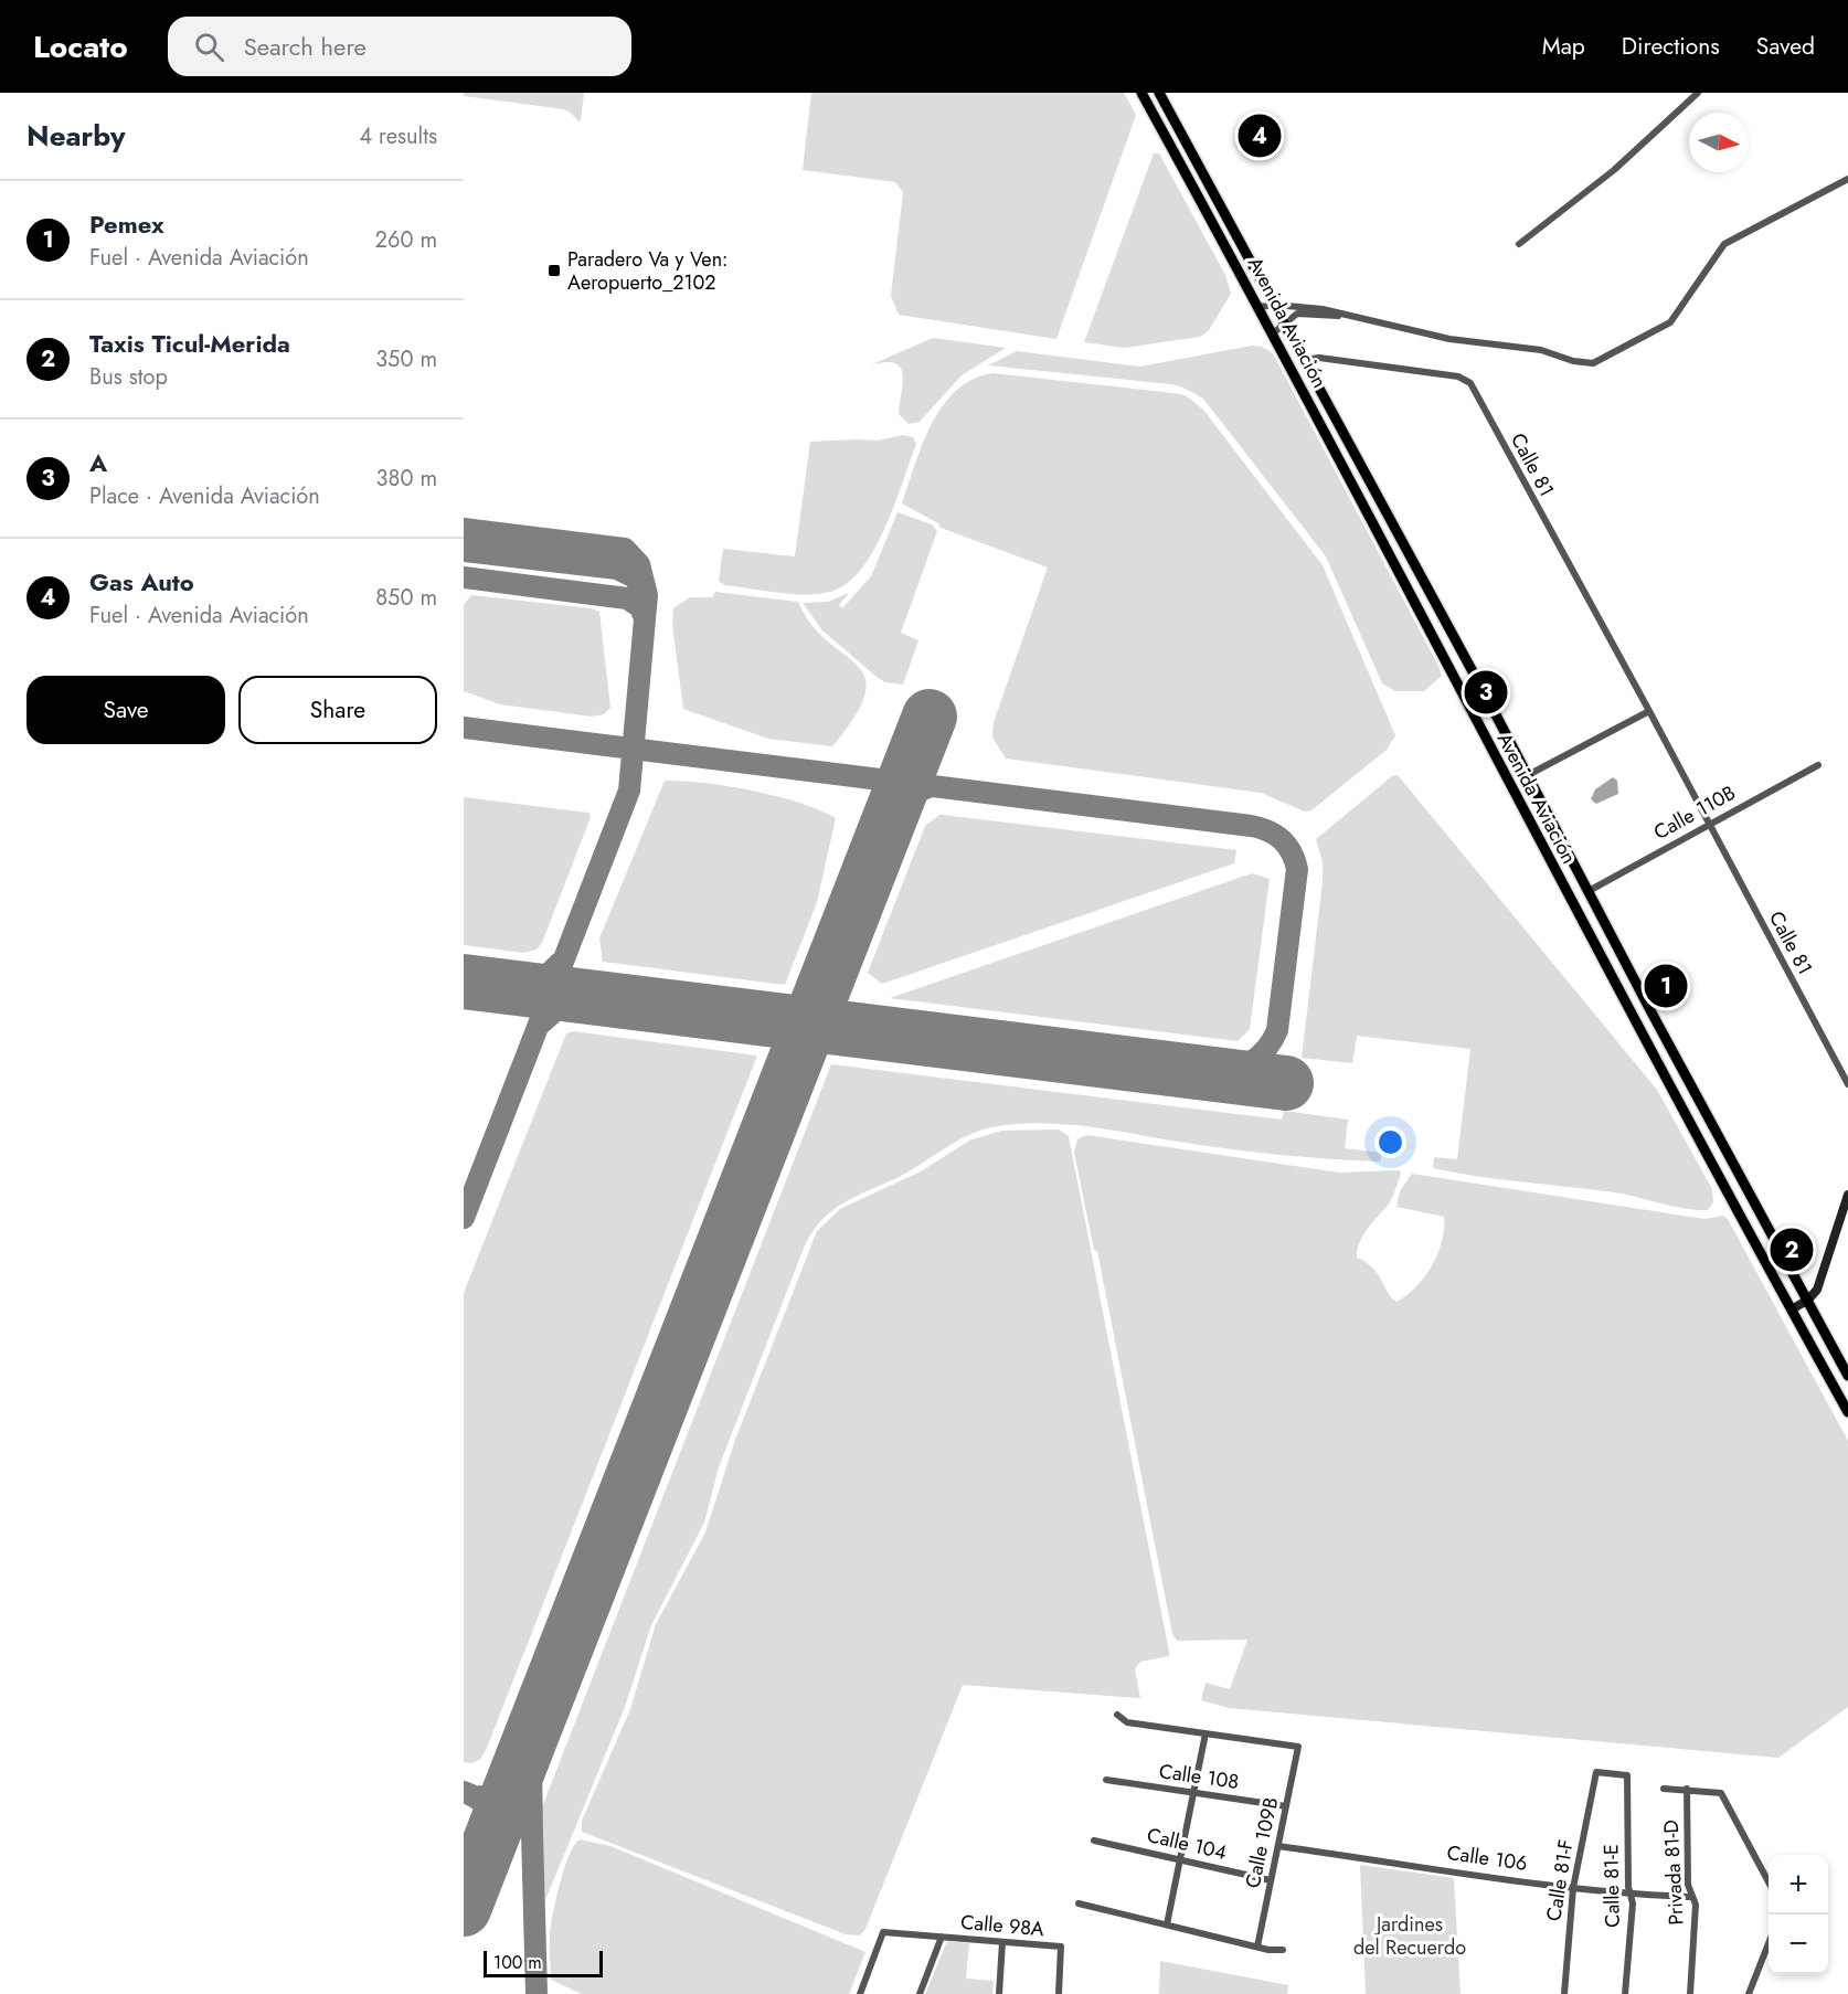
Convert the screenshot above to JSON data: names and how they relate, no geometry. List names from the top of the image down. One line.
{"streets":{"main road":["Avenida Aviación"],"street":["Calle 81","Calle 110B","Calle 108","Calle 109B","Calle 104","Calle 106","Privada 81-D","Calle 81-F","Calle 81-E","Calle 98A"]},"crossings":[["Avenida Aviación","Calle 81"],["Avenida Aviación","Calle 110B"],["Calle 81","Calle 110B"],["Calle 108","Calle 109B"],["Calle 109B","Calle 104"],["Calle 109B","Calle 106"],["Calle 106","Privada 81-D"],["Calle 106","Calle 81-F"],["Calle 106","Calle 81-E"],["Calle 81-F","Calle 81-E"]],"parks":["Jardines del Recuerdo"],"places":{"transit":["Paradero Va y Ven: Aeropuerto_2102"]},"scale_bar":"100 m","north":"right","page":{"header":"Locato","search":"Search here","nav":["Map","Directions","Saved"],"heading":["Nearby","4 results"],"pins":["4","3","1","2"],"list":[{"mark":"1","name":"Pemex","note":"Fuel · Avenida Aviación","value":"260 m"},{"mark":"2","name":"Taxis Ticul-Merida","note":"Bus stop","value":"350 m"},{"mark":"3","name":"A","note":"Place · Avenida Aviación","value":"380 m"},{"mark":"4","name":"Gas Auto","note":"Fuel · Avenida Aviación","value":"850 m"}],"buttons":["Save","Share"],"map_buttons":["+","−"],"scale":"100 m"}}
